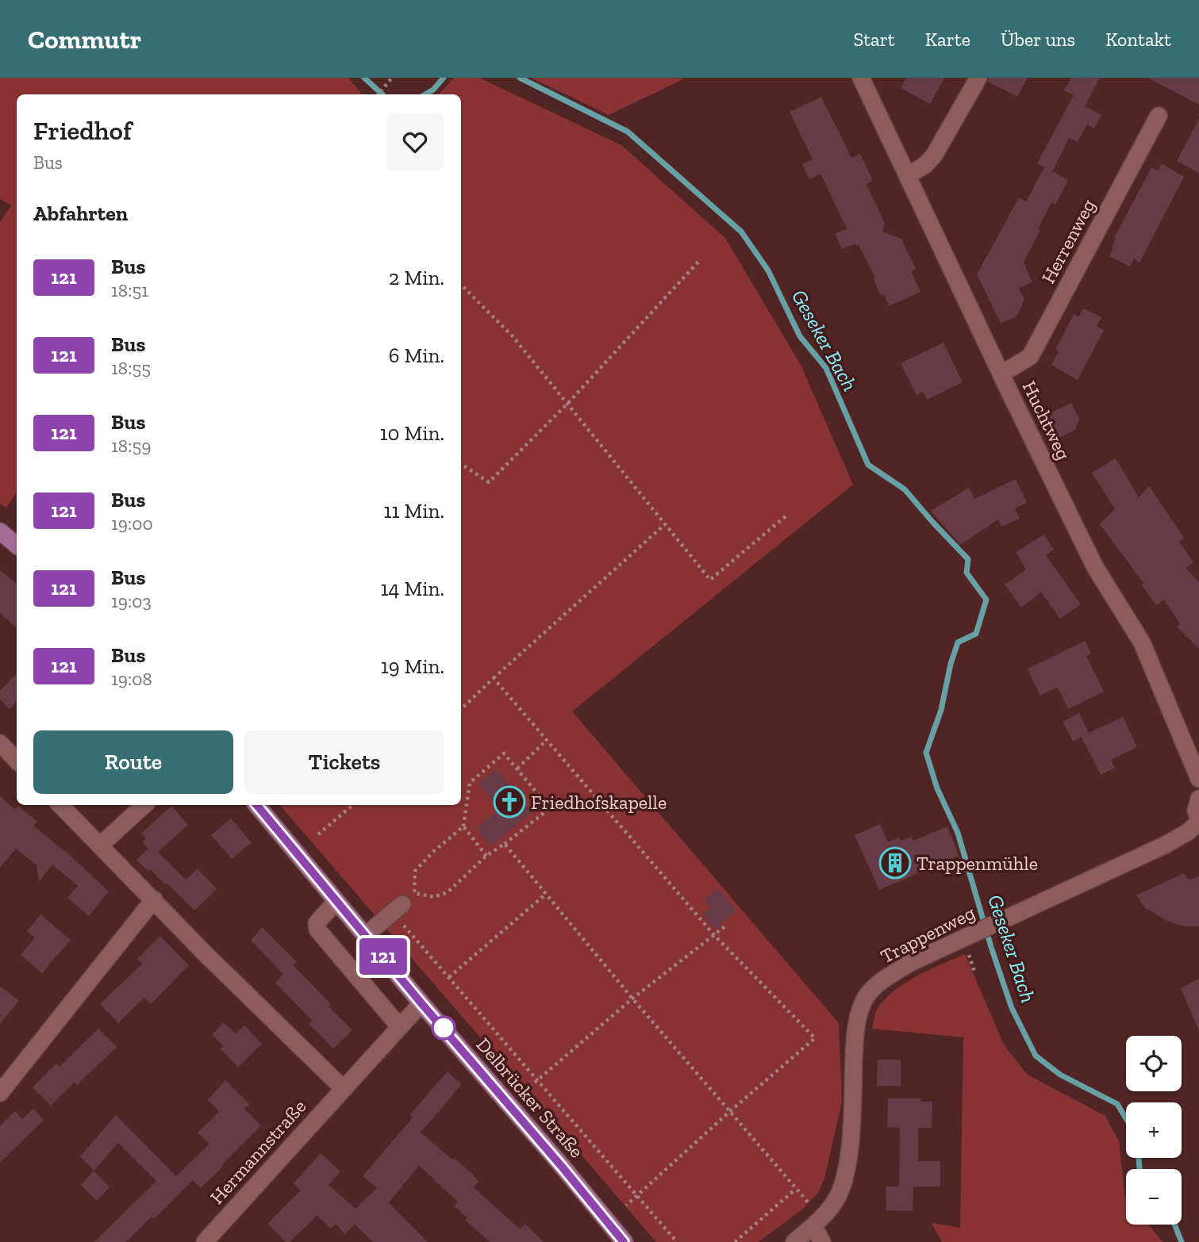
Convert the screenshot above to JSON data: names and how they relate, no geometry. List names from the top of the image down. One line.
{"streets":{"main road":["Delbrücker Straße"],"street":["Herrenweg","Huchtweg","Trappenweg","Hermannstraße"]},"crossings":[["Herrenweg","Huchtweg"],["Delbrücker Straße","Hermannstraße"]],"water":["Geseker Bach"],"places":{"church":["Friedhofskapelle"],"building":["Trappenmühle"]},"lines":["bus line 121"],"page":{"header":"Commutr","nav":["Start","Karte","Über uns","Kontakt"],"on_map":"121","heading":[["Friedhof","Bus"],"Abfahrten"],"list":[{"mark":"121","name":"Bus","note":"18:51","value":"2 Min."},{"mark":"121","name":"Bus","note":"18:55","value":"6 Min."},{"mark":"121","name":"Bus","note":"18:59","value":"10 Min."},{"mark":"121","name":"Bus","note":"19:00","value":"11 Min."},{"mark":"121","name":"Bus","note":"19:03","value":"14 Min."},{"mark":"121","name":"Bus","note":"19:08","value":"19 Min."}],"buttons":["Route","Tickets"],"map_buttons":["+","−"]}}
